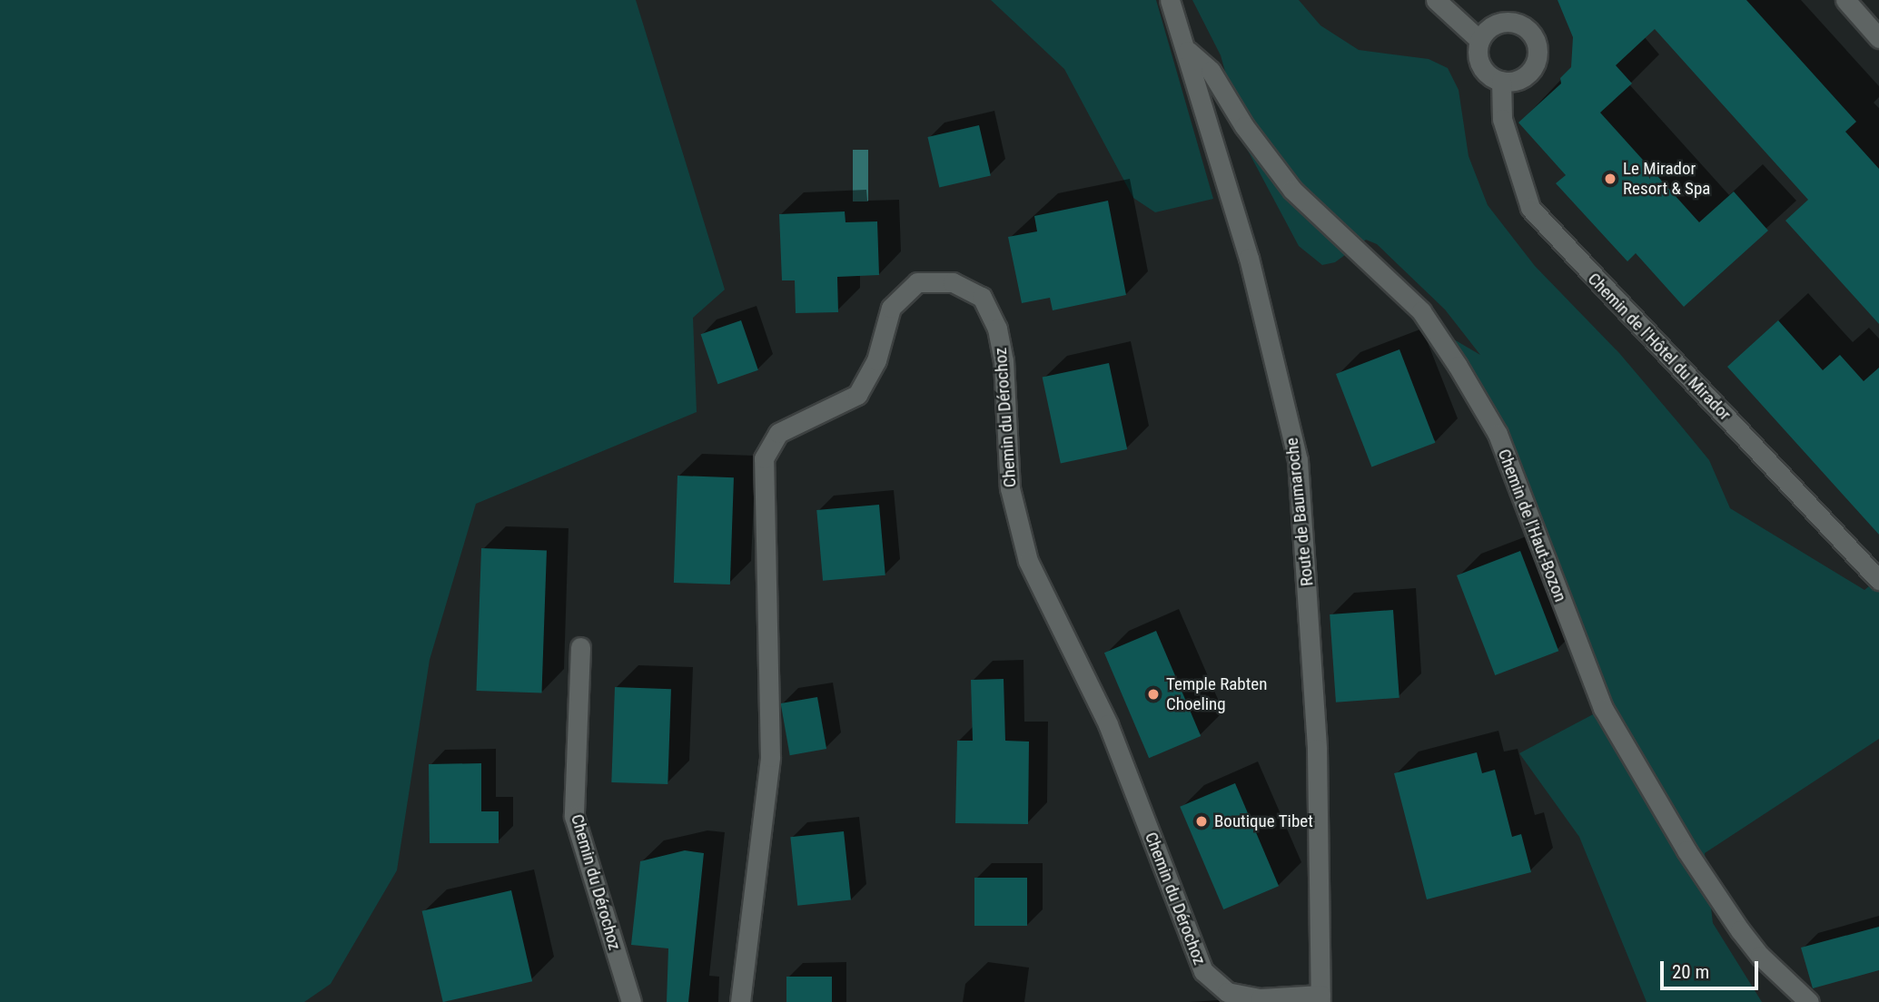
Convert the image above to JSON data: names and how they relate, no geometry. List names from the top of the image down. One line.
{"streets":{"street":["Chemin de l'Hôtel du Mirador","Chemin du Dérochoz","Route de Baumaroche","Chemin de l'Haut-Bozon"]},"crossings":[["Chemin du Dérochoz","Route de Baumaroche"],["Route de Baumaroche","Chemin de l'Haut-Bozon"]],"places":["Le Mirador Resort & Spa","Temple Rabten Choeling","Boutique Tibet"],"scale_bar":"20 m"}
